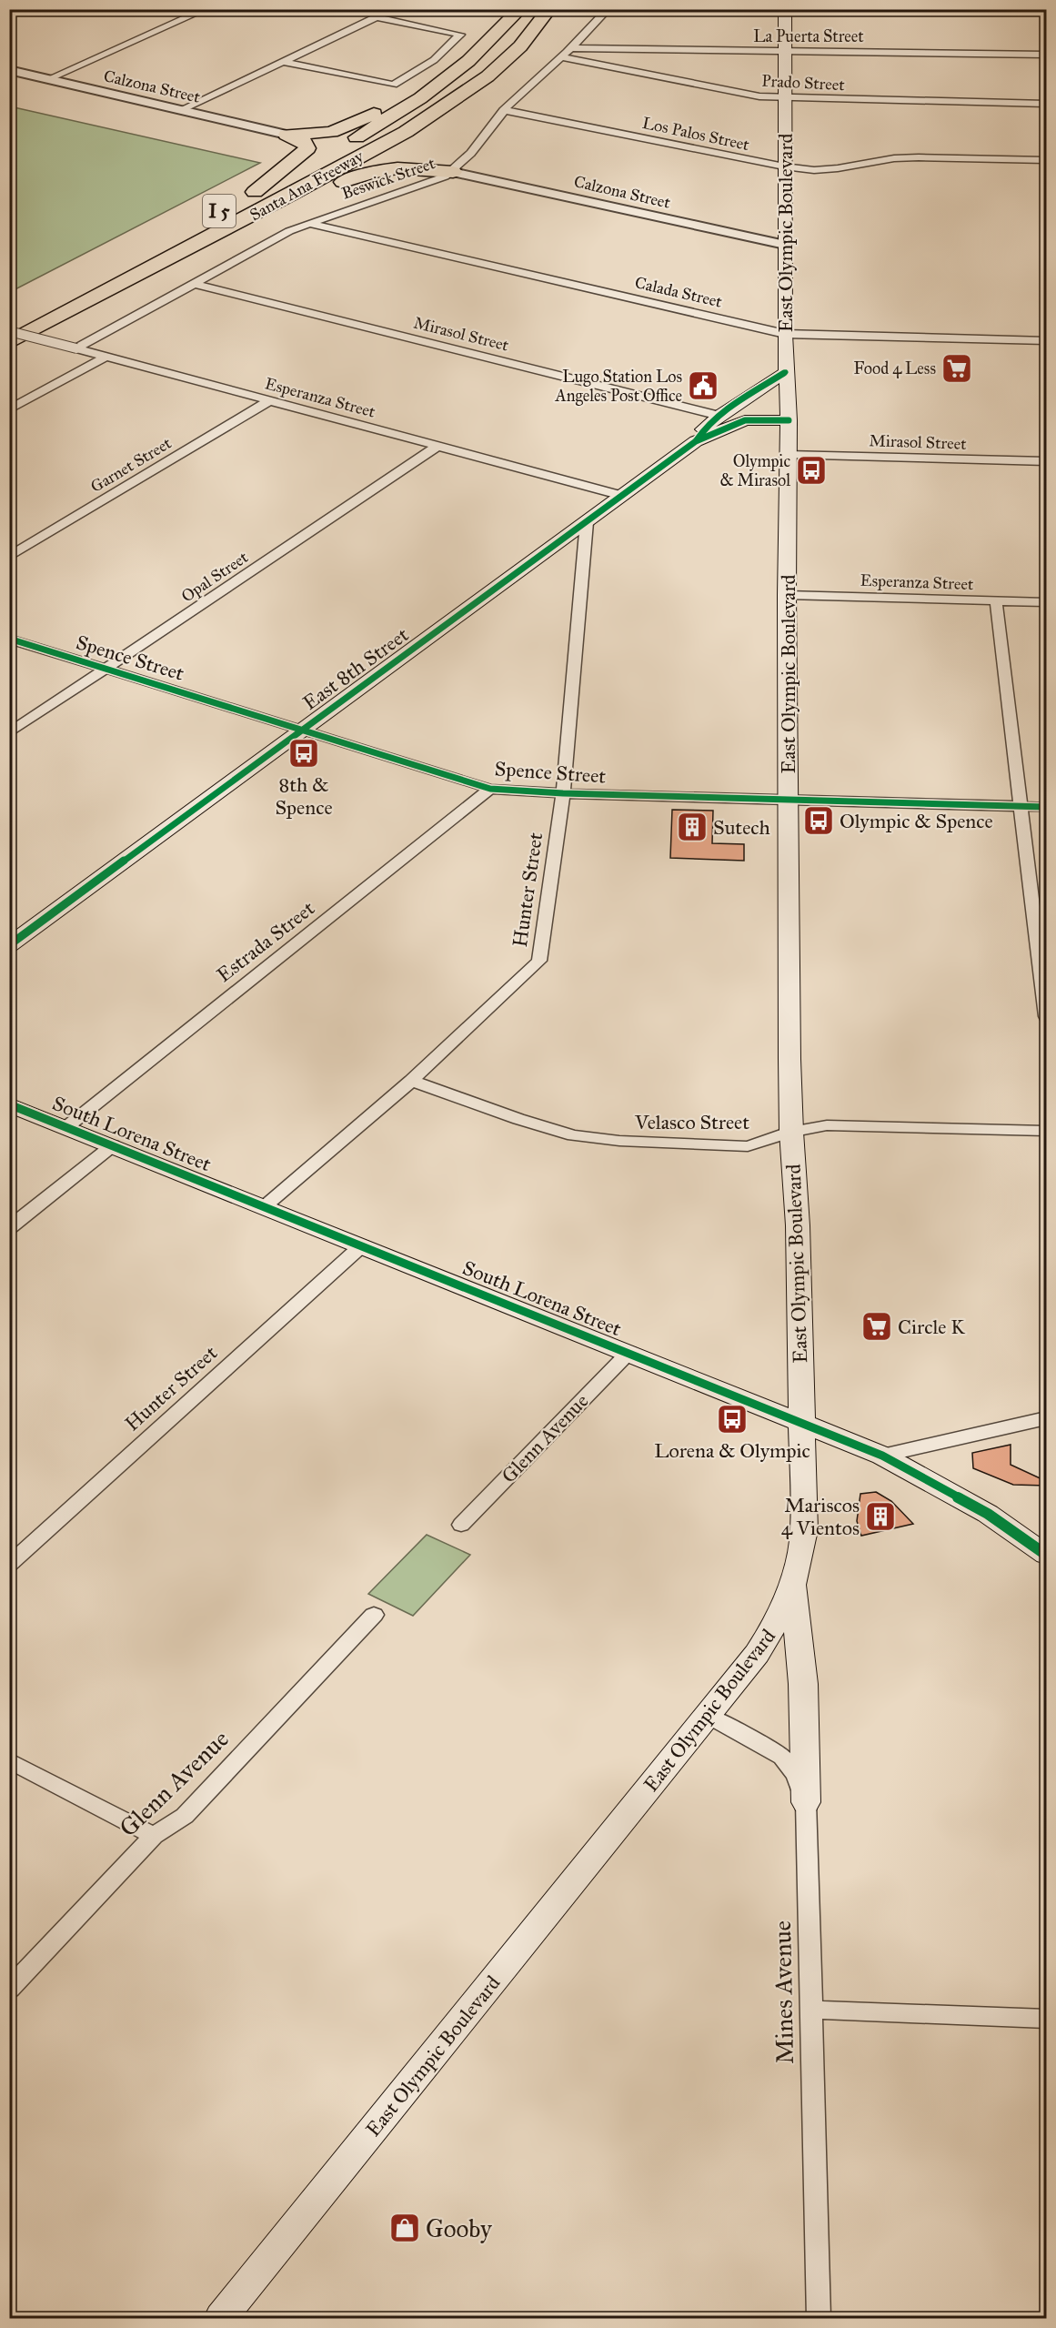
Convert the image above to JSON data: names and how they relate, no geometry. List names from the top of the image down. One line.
{"streets":{"highway":["Santa Ana Freeway","I 5"],"main road":["East Olympic Boulevard","East 8th Street","South Lorena Street"],"street":["La Puerta Street","Prado Street","Calzona Street","Los Palos Street","Beswick Street","Calada Street","Mirasol Street","Esperanza Street","Garnet Street","Opal Street","Spence Street","Hunter Street","Estrada Street","Velasco Street","Glenn Avenue","Mines Avenue"]},"crossings":[["La Puerta Street","Beswick Street"],["La Puerta Street","East Olympic Boulevard"],["Prado Street","Beswick Street"],["Prado Street","East Olympic Boulevard"],["Calzona Street","Beswick Street"],["Calzona Street","Santa Ana Freeway"],["Calzona Street","East Olympic Boulevard"],["Los Palos Street","Beswick Street"],["Los Palos Street","East Olympic Boulevard"],["Beswick Street","Calada Street"],["Beswick Street","Mirasol Street"],["Beswick Street","Esperanza Street"],["East Olympic Boulevard","Calada Street"],["East Olympic Boulevard","Mirasol Street"],["East Olympic Boulevard","Esperanza Street"],["East Olympic Boulevard","Spence Street"],["East Olympic Boulevard","East 8th Street"],["East Olympic Boulevard","Velasco Street"],["East Olympic Boulevard","South Lorena Street"],["East Olympic Boulevard","Mines Avenue"],["Mirasol Street","East 8th Street"],["Esperanza Street","Garnet Street"],["Esperanza Street","Opal Street"],["Esperanza Street","East 8th Street"],["Opal Street","Spence Street"],["Spence Street","East 8th Street"],["Spence Street","Hunter Street"],["Spence Street","Estrada Street"],["East 8th Street","Hunter Street"],["Hunter Street","Velasco Street"],["Hunter Street","South Lorena Street"],["Estrada Street","South Lorena Street"],["South Lorena Street","Glenn Avenue"]],"places":{"supermarket":["Food 4 Less","Circle K"],"public building":["Lugo Station Los Angeles Post Office"],"bus stop":["Olympic & Mirasol","8th & Spence","Olympic & Spence","Lorena & Olympic"],"building":["Sutech","Mariscos 4 Vientos"],"shop":["Gooby"]}}
